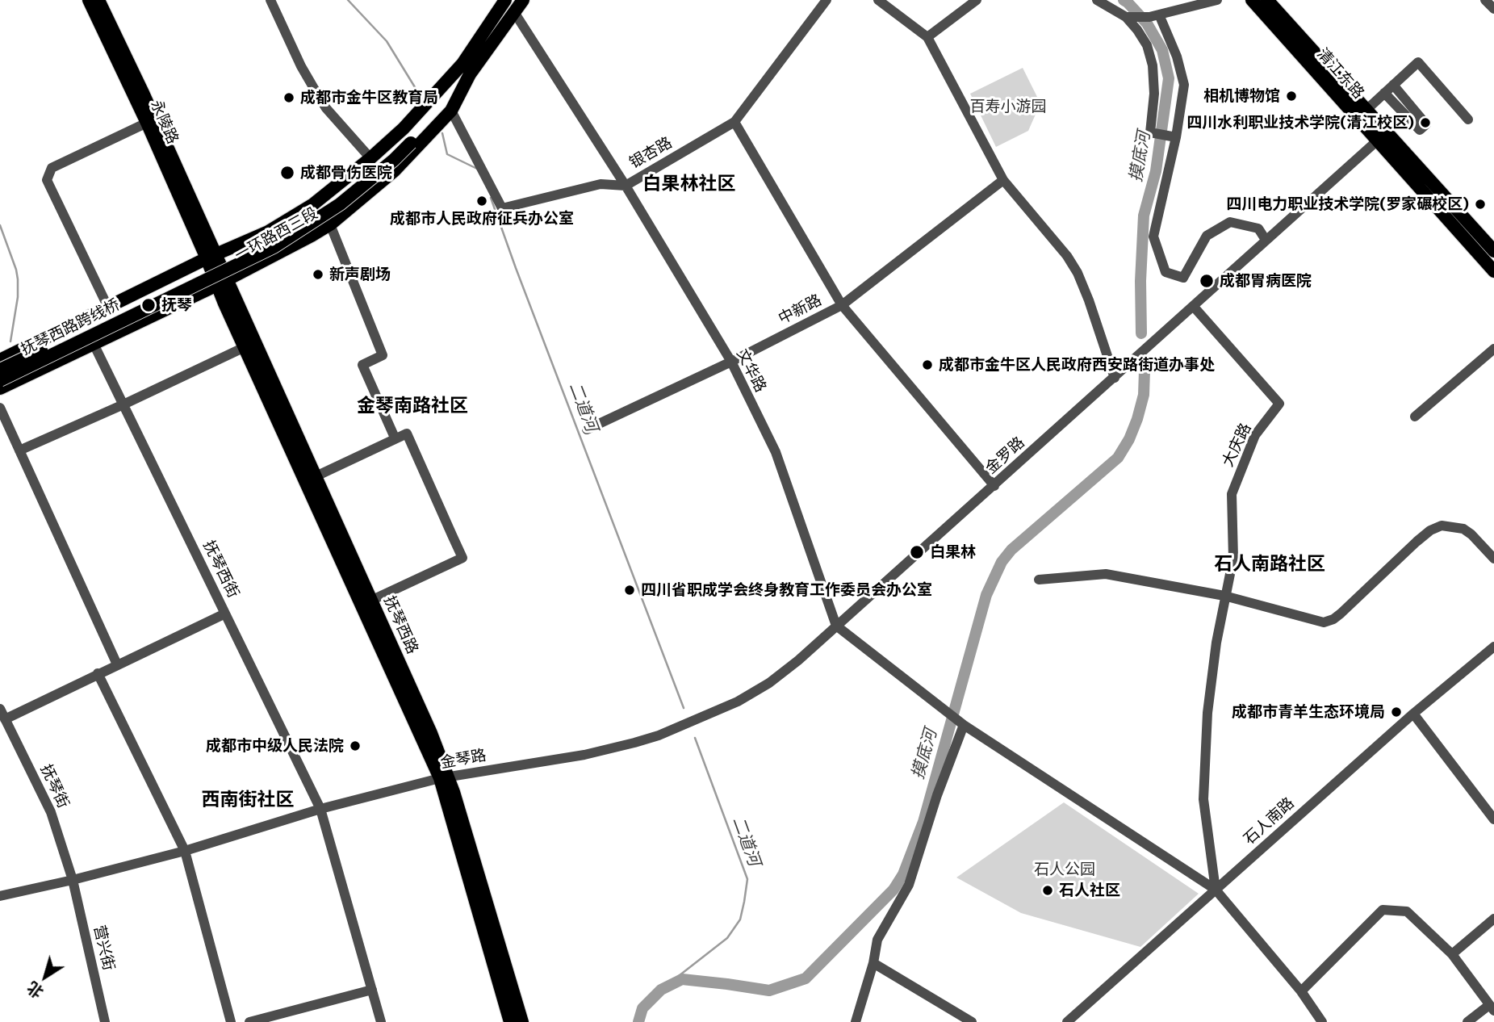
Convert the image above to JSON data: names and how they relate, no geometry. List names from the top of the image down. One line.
{"streets":{"main road":["清江东路","永陵路","一环路西三段","抚琴西路跨线桥","抚琴西路"],"street":["银杏路","中新路","文华路","大庆路","金罗路","抚琴西街","金琴路","抚琴街","石人南路","营兴街"]},"crossings":[["永陵路","一环路西三段"],["永陵路","抚琴西路"],["银杏路","一环路西三段"],["银杏路","文华路"],["一环路西三段","文华路"],["一环路西三段","抚琴西街"],["一环路西三段","抚琴西路"],["中新路","文华路"],["文华路","金罗路"],["文华路","金琴路"],["大庆路","金罗路"],["大庆路","石人南路"],["金罗路","金琴路"],["抚琴西街","金琴路"],["抚琴西路","金琴路"],["金琴路","抚琴街"],["金琴路","营兴街"],["抚琴街","营兴街"]],"districts":["白果林社区","金琴南路社区","石人南路社区","西南街社区"],"water":["摸底河","二道河"],"parks":["百寿小游园","石人公园"],"places":["相机博物馆","成都市金牛区教育局","四川水利职业技术学院(清江校区)","成都骨伤医院","成都市人民政府征兵办公室","四川电力职业技术学院(罗家碾校区)","新声剧场","成都胃病医院","抚琴","成都市金牛区人民政府西安路街道办事处","白果林","四川省职成学会终身教育工作委员会办公室","成都市青羊生态环境局","成都市中级人民法院","石人社区"],"north":"bottom left"}
